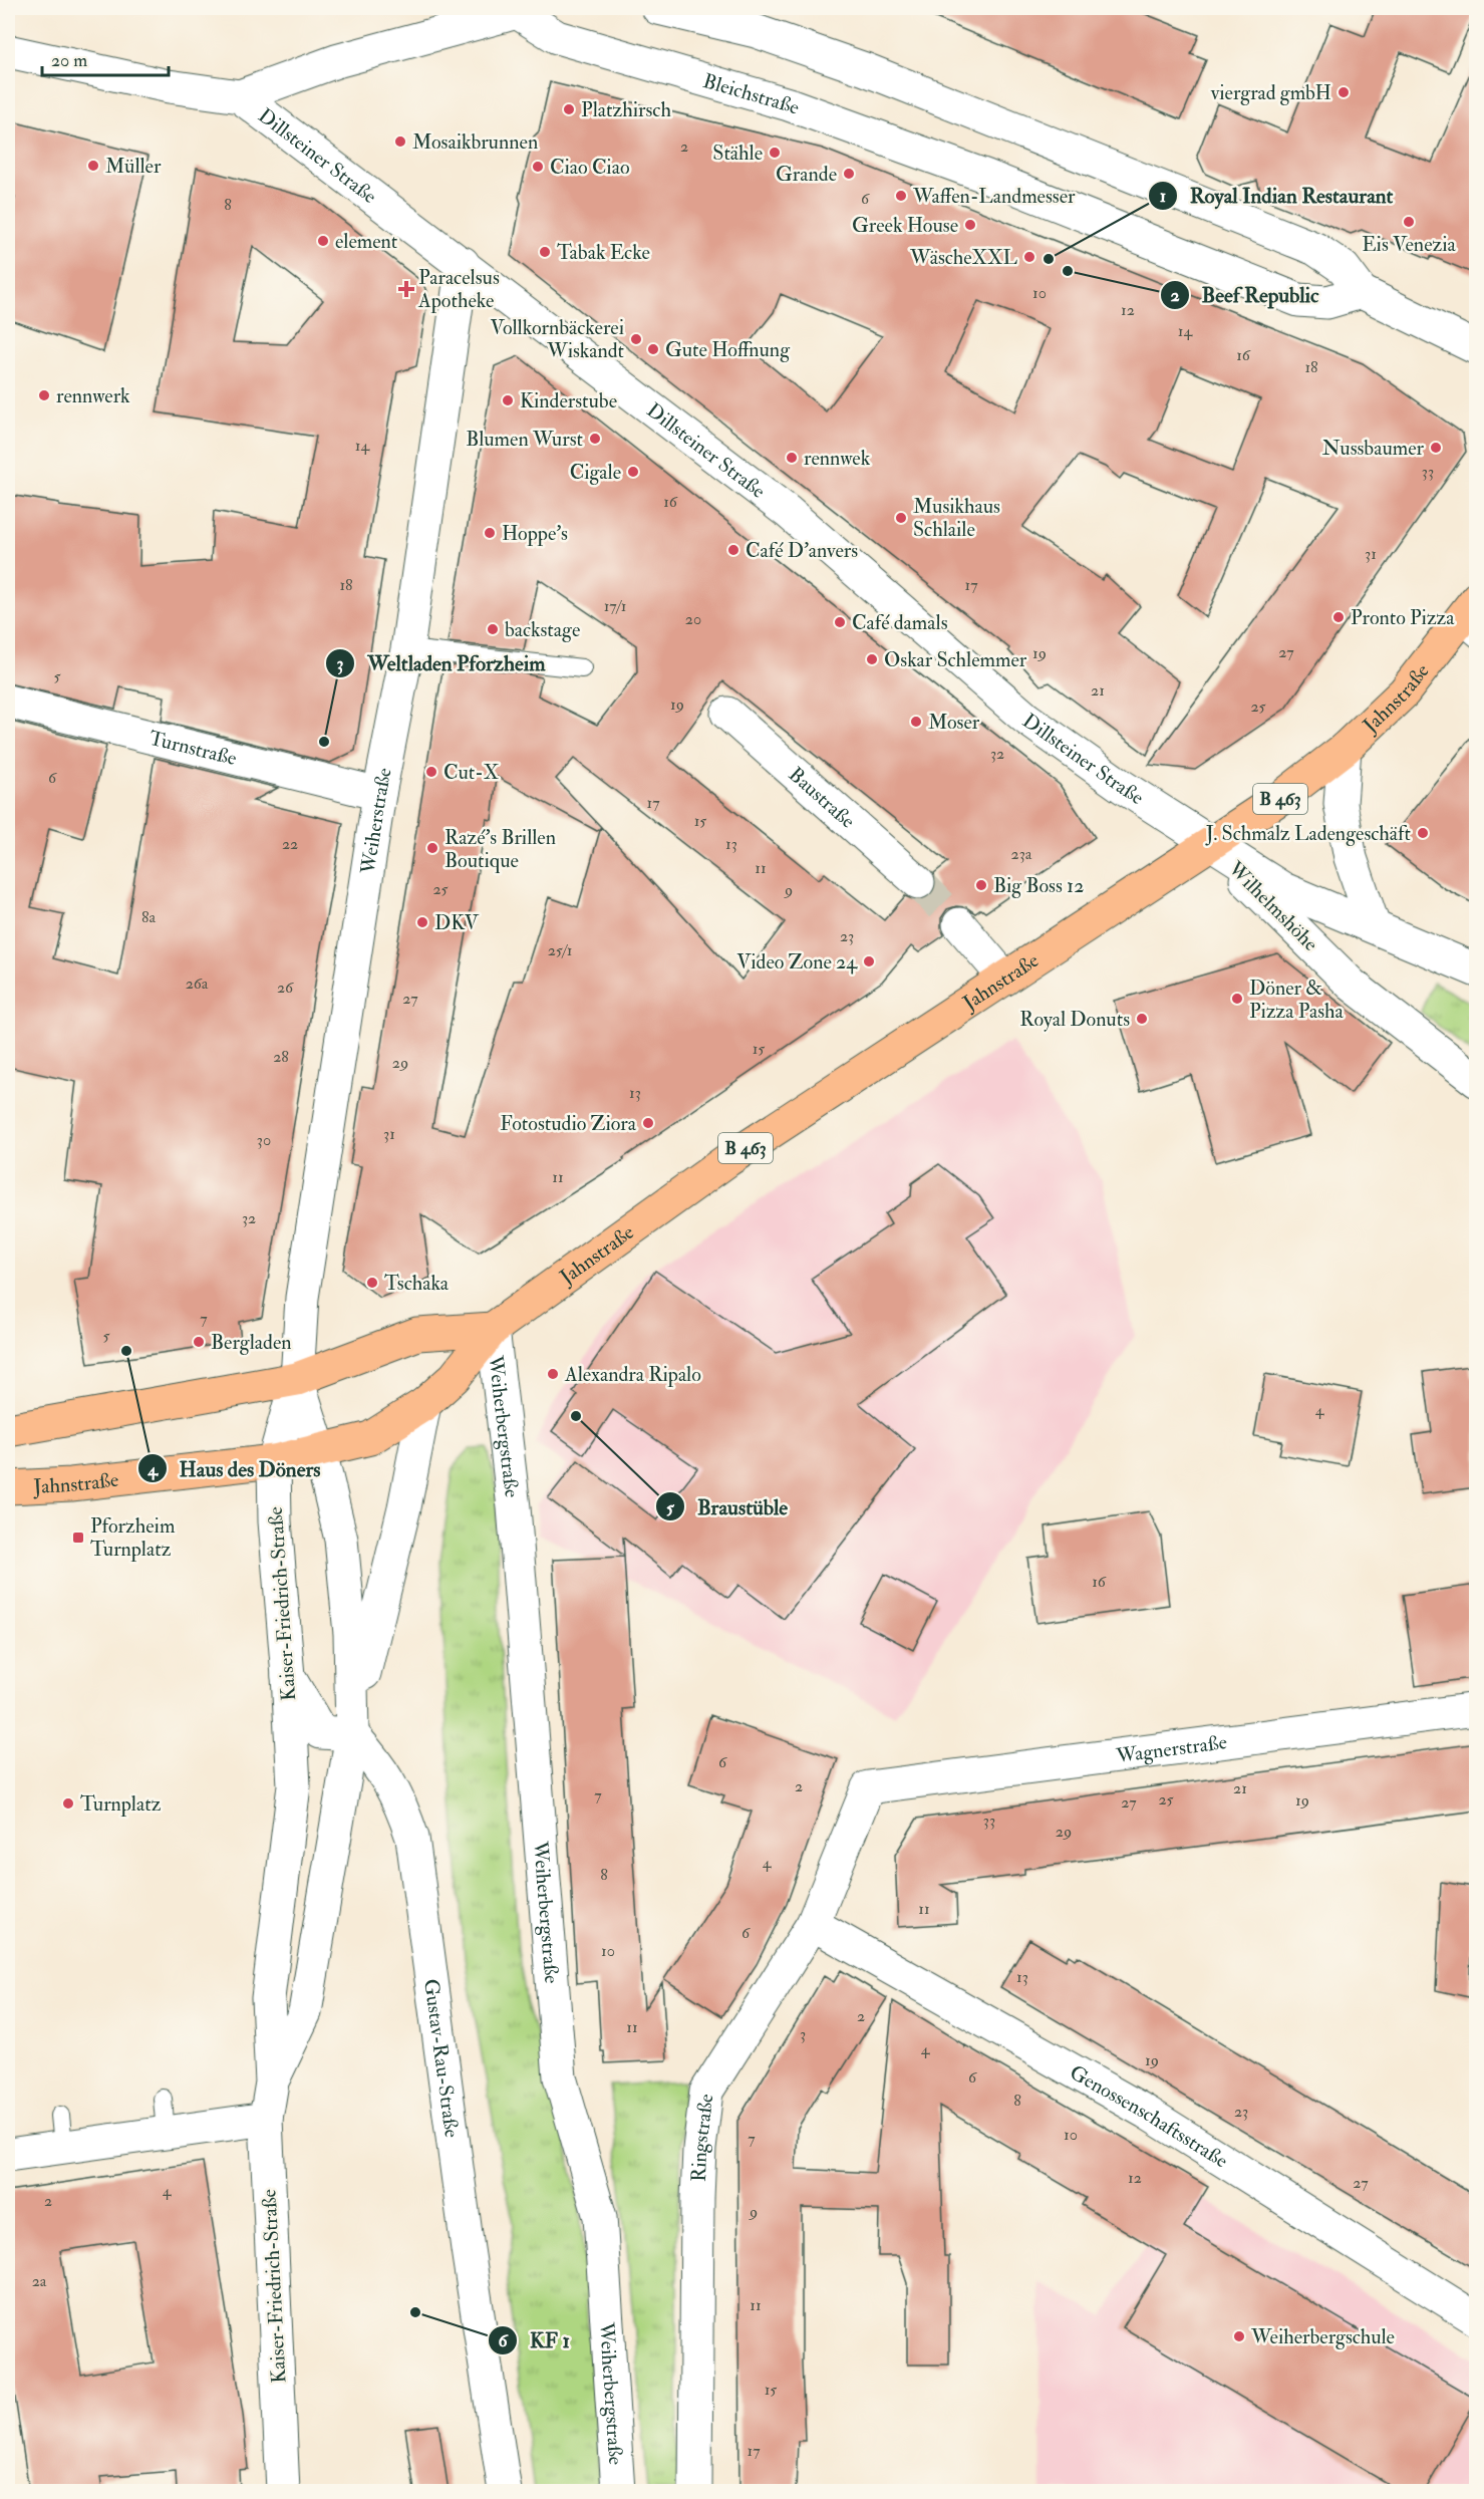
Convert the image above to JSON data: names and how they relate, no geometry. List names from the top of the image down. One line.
{"streets":{"main road":["Jahnstraße","B 463"],"street":["Bleichstraße","Dillsteiner Straße","Turnstraße","Baustraße","Weiherstraße","Wilhelmshöhe","Weiherbergstraße","Kaiser-Friedrich-Straße","Wagnerstraße","Gustav-Rau-Straße","Genossenschaftsstraße","Ringstraße"]},"crossings":[["Bleichstraße","Dillsteiner Straße"],["Dillsteiner Straße","Jahnstraße"],["Dillsteiner Straße","Weiherstraße"],["Dillsteiner Straße","Wilhelmshöhe"],["Jahnstraße","Wilhelmshöhe"],["Jahnstraße","Weiherbergstraße"],["Jahnstraße","Kaiser-Friedrich-Straße"],["Turnstraße","Weiherstraße"],["Weiherstraße","Kaiser-Friedrich-Straße"],["Kaiser-Friedrich-Straße","Gustav-Rau-Straße"],["Wagnerstraße","Ringstraße"],["Genossenschaftsstraße","Ringstraße"]],"places":{"other":["viergrad gmbH","Platzhirsch","Mosaikbrunnen","Stähle","Müller","Ciao Ciao","Grande","Waffen-Landmesser","Eis Venezia","Greek House","element","Tabak Ecke","WäscheXXL","Royal Indian Restaurant","Beef Republic","Vollkornbäckerei Wiskandt","Gute Hoffnung","rennwerk","Kinderstube","Blumen Wurst","Nussbaumer","rennwek","Cigale","Musikhaus Schlaile","Hoppe's","Café D'anvers","Pronto Pizza","Café damals","backstage","Oskar Schlemmer","Moser","Weltladen Pforzheim","Cut-X","J. Schmalz Ladengeschäft","Razé's Brillen Boutique","Big Boss 12","DKV","Video Zone 24","Döner & Pizza Pasha","Royal Donuts","Fotostudio Ziora","Tschaka","Bergladen","Haus des Döners","Alexandra Ripalo","Braustüble","Turnplatz","KF 1","Weiherbergschule"],"health":["Paracelsus Apotheke"],"transit":["Pforzheim Turnplatz"]},"house_numbers":["2","6","8","10","12","14","16","18","14","33","16","31","18","17","17/1","20","27","19","5","21","19","25","32","6","17","15","22","13","23a","11","25","9","8a","23","25/1","26a","26","27","15","28","29","13","31","30","11","32","7","5","4","16","6","2","21","7","25","19","27","33","29","4","8","11","6","10","13","2","11","3","4","19","6","8","23","10","7","12","27","4","2","9","2a","11","15","17"],"scale_bar":"20 m"}
